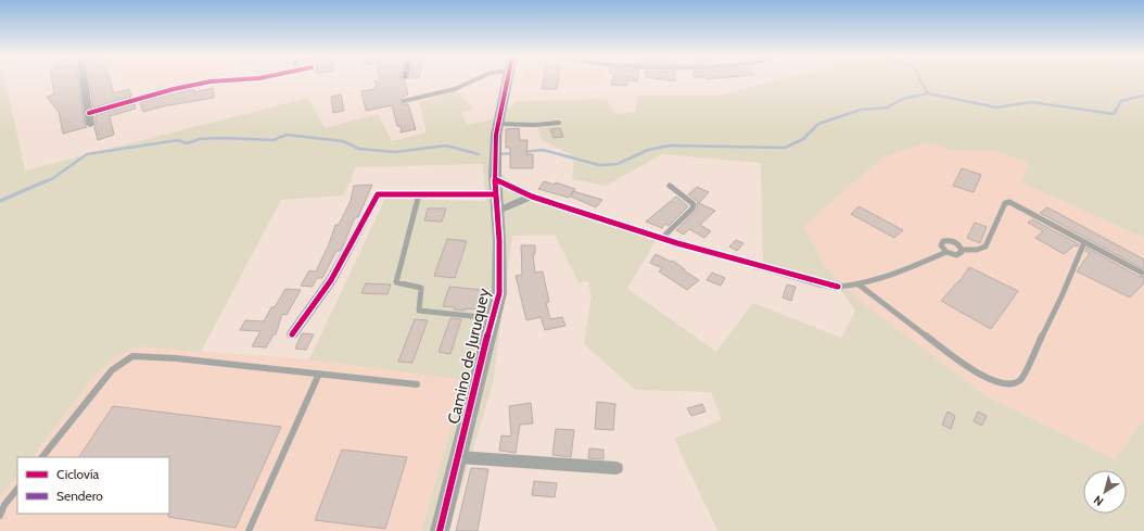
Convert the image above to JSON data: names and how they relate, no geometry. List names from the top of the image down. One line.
{"streets":{"street":["Camino de Juruquey"]},"legend":["Ciclovía","Sendero"],"north":"bottom left"}
